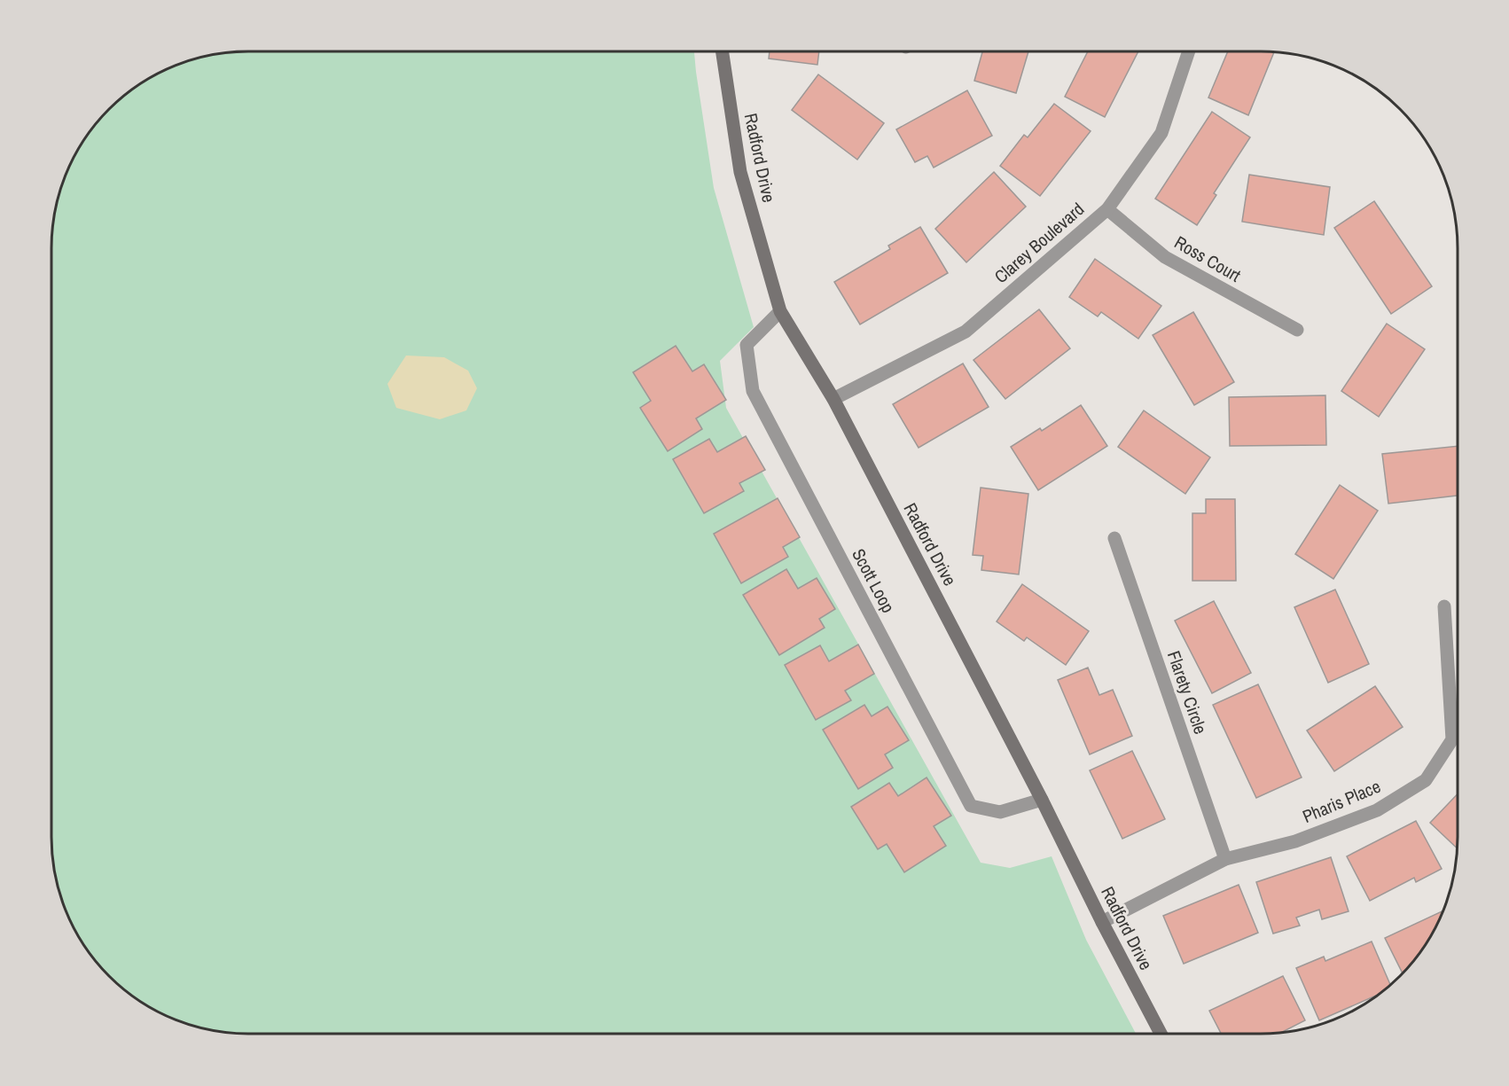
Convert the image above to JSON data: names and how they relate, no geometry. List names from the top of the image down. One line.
{"streets":{"street":["Radford Drive","Clarey Boulevard","Ross Court","Scott Loop","Flarety Circle","Pharis Place"]},"crossings":[["Radford Drive","Clarey Boulevard"],["Radford Drive","Scott Loop"],["Radford Drive","Pharis Place"],["Clarey Boulevard","Ross Court"],["Flarety Circle","Pharis Place"]]}
